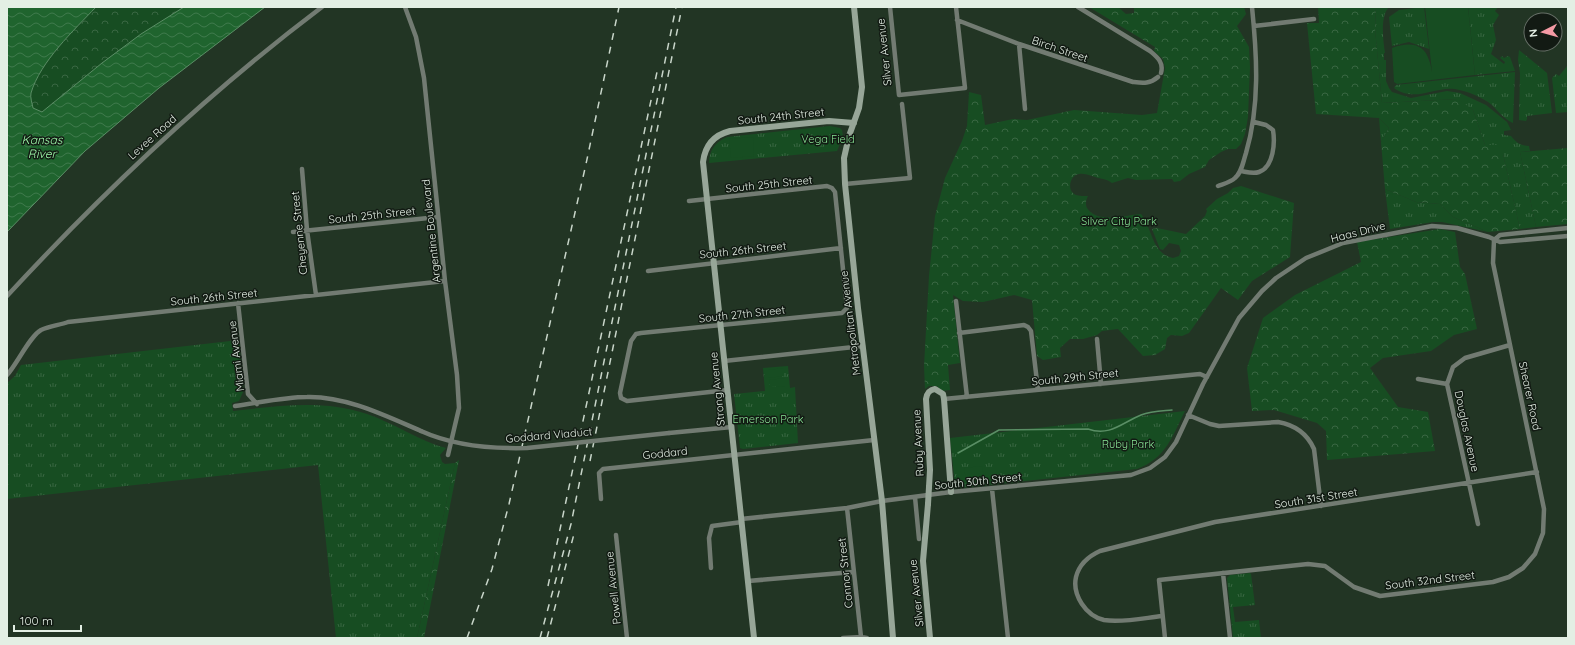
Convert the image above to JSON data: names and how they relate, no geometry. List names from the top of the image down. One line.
{"streets":{"street":["Birch Street","Silver Avenue","South 24th Street","Levee Road","South 25th Street","Argentine Boulevard","Haas Drive","Cheyenne Street","South 26th Street","South 27th Street","Metropolitan Avenue","Miami Avenue","South 29th Street","Strong Avenue","Shearer Road","Douglas Avenue","Goddard Viaduct","Ruby Avenue","Goddard","South 30th Street","South 31st Street","Connor Street","South 32nd Street","Powell Avenue"]},"crossings":[["Birch Street","Silver Avenue"],["Silver Avenue","Ruby Avenue"],["South 24th Street","Metropolitan Avenue"],["South 24th Street","Strong Avenue"],["South 25th Street","Argentine Boulevard"],["South 25th Street","Cheyenne Street"],["South 25th Street","South 26th Street"],["South 25th Street","South 27th Street"],["South 25th Street","Strong Avenue"],["Argentine Boulevard","South 26th Street"],["Haas Drive","South 29th Street"],["Haas Drive","Shearer Road"],["Haas Drive","South 30th Street"],["Cheyenne Street","South 26th Street"],["South 26th Street","South 27th Street"],["South 26th Street","Miami Avenue"],["South 26th Street","Strong Avenue"],["South 27th Street","Strong Avenue"],["Metropolitan Avenue","South 30th Street"],["Miami Avenue","Goddard Viaduct"],["South 29th Street","Ruby Avenue"],["Strong Avenue","Goddard Viaduct"],["Strong Avenue","Goddard"],["Strong Avenue","South 30th Street"],["Shearer Road","South 31st Street"],["Shearer Road","South 32nd Street"],["Douglas Avenue","South 31st Street"],["South 30th Street","Connor Street"],["South 31st Street","South 32nd Street"]],"water":["Kansas River"],"parks":["Vega Field","Silver City Park","Emerson Park","Ruby Park"],"scale_bar":"100 m","north":"left"}
